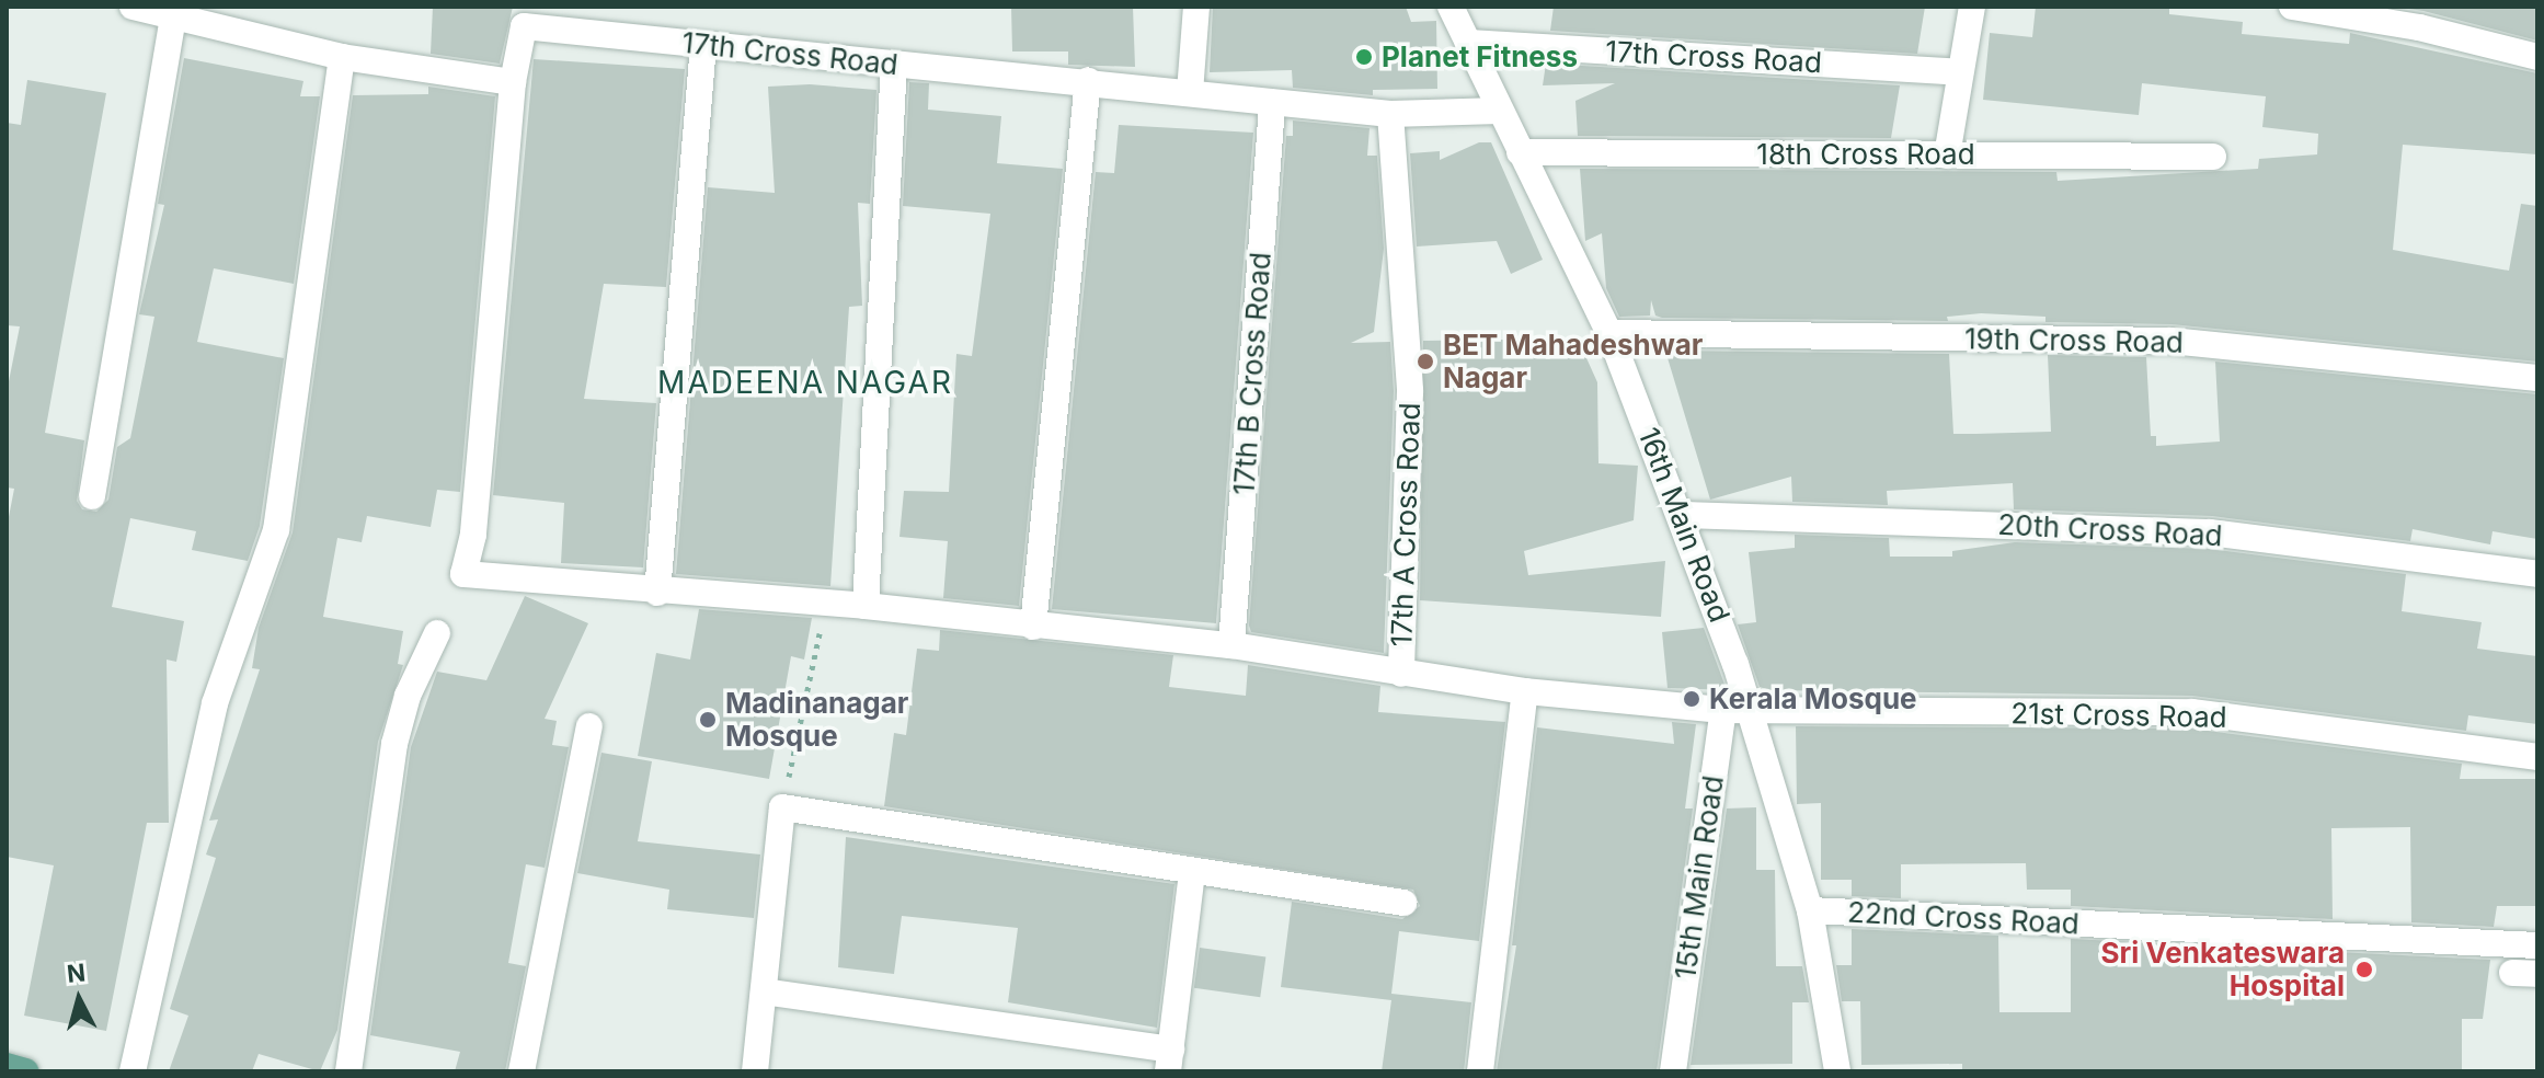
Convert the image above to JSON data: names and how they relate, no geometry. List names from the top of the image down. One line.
{"streets":{"street":["17th Cross Road","18th Cross Road","19th Cross Road","17th B Cross Road","17th A Cross Road","16th Main Road","20th Cross Road","21st Cross Road","15th Main Road","22nd Cross Road"]},"crossings":[["17th Cross Road","17th B Cross Road"],["17th Cross Road","17th A Cross Road"],["17th Cross Road","16th Main Road"],["17th Cross Road","21st Cross Road"],["18th Cross Road","16th Main Road"],["19th Cross Road","16th Main Road"],["17th B Cross Road","21st Cross Road"],["17th A Cross Road","21st Cross Road"],["16th Main Road","20th Cross Road"],["16th Main Road","21st Cross Road"],["16th Main Road","15th Main Road"],["16th Main Road","22nd Cross Road"],["21st Cross Road","15th Main Road"]],"districts":["MADEENA NAGAR"],"places":["Planet Fitness","BET Mahadeshwar Nagar","Kerala Mosque","Madinanagar Mosque","Sri Venkateswara Hospital"],"north":"top"}
